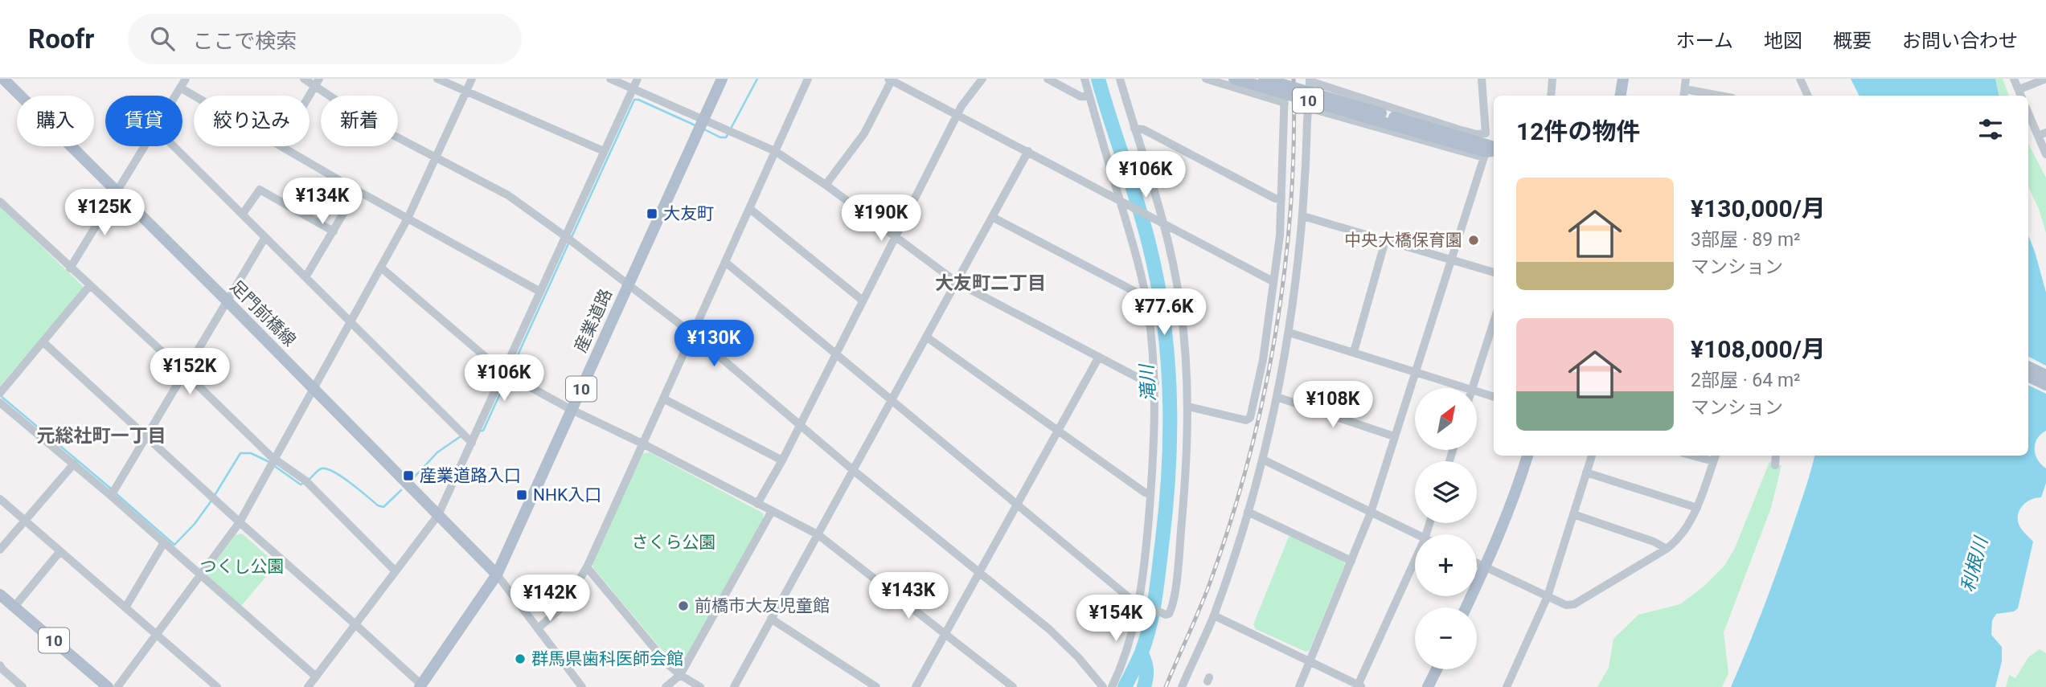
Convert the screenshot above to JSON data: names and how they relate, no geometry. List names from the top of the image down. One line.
{"streets":{"main road":["10","足門前橋線","産業道路"]},"crossings":[["足門前橋線","産業道路"]],"districts":["大友町二丁目","元総社町一丁目"],"water":["滝川","利根川"],"parks":["さくら公園","つくし公園"],"places":{"transit":["大友町","産業道路入口","NHK入口"],"other":["中央大橋保育園","前橋市大友児童館","群馬県歯科医師会館"]},"north":"top right","page":{"header":"Roofr","search":"ここで検索","nav":["ホーム","地図","概要","お問い合わせ"],"chip":["購入","賃貸","絞り込み","新着"],"heading":"12件の物件","price":["¥106K","¥134K","¥125K","¥190K","¥77.6K","¥130K","¥152K","¥106K","¥108K","¥143K","¥142K","¥154K"],"list":[{"name":"¥130,000/月","note":"3部屋 · 89 m² · マンション"},{"name":"¥108,000/月","note":"2部屋 · 64 m² · マンション"}],"map_buttons":["+","−"]}}
